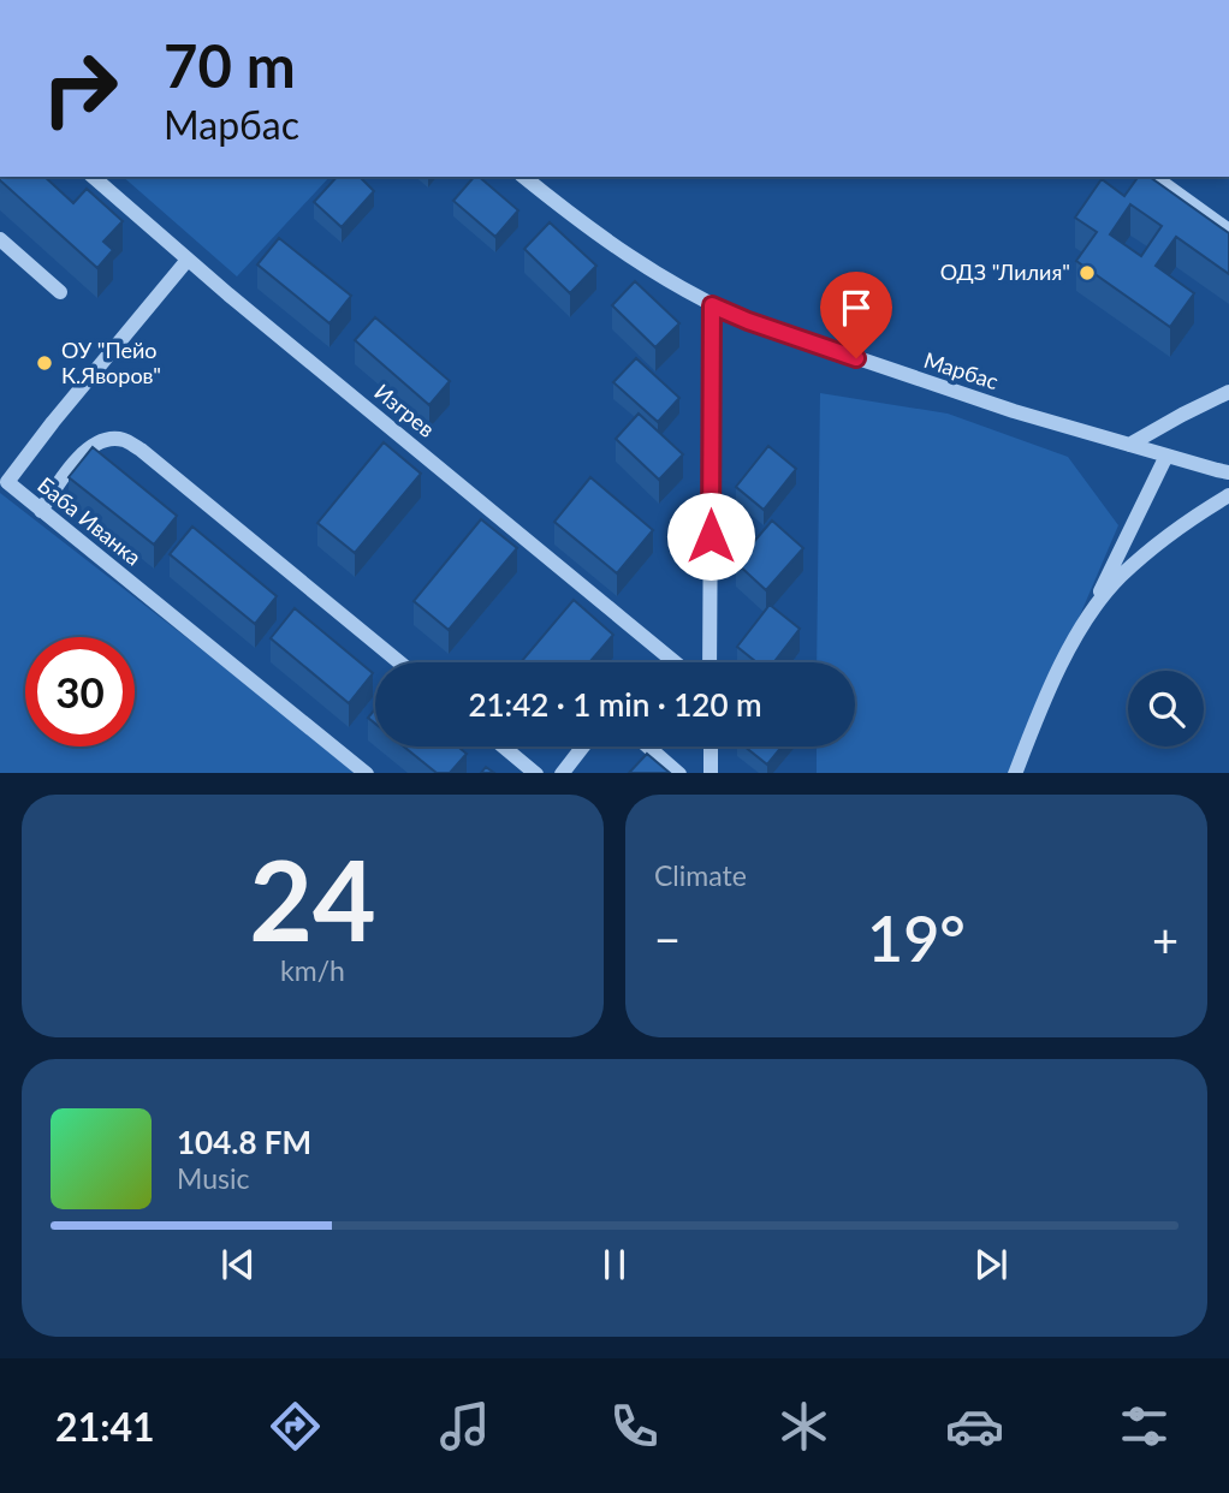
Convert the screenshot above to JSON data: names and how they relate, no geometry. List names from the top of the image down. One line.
{"streets":{"street":["Марбас","Изгрев","Баба Иванка"]},"crossings":[["Изгрев","Баба Иванка"]],"places":["ОДЗ \"Лилия\"","ОУ \"Пейо К.Яворов\""],"page":{"turn":["70 m","Марбас"],"limit":"30","trip":"21:42 · 1 min · 120 m","tile":[["24","km/h"],"Climate"],"heat":["−","19°","+"],"song":["104.8 FM","Music"],"tabs":"21:41"}}
